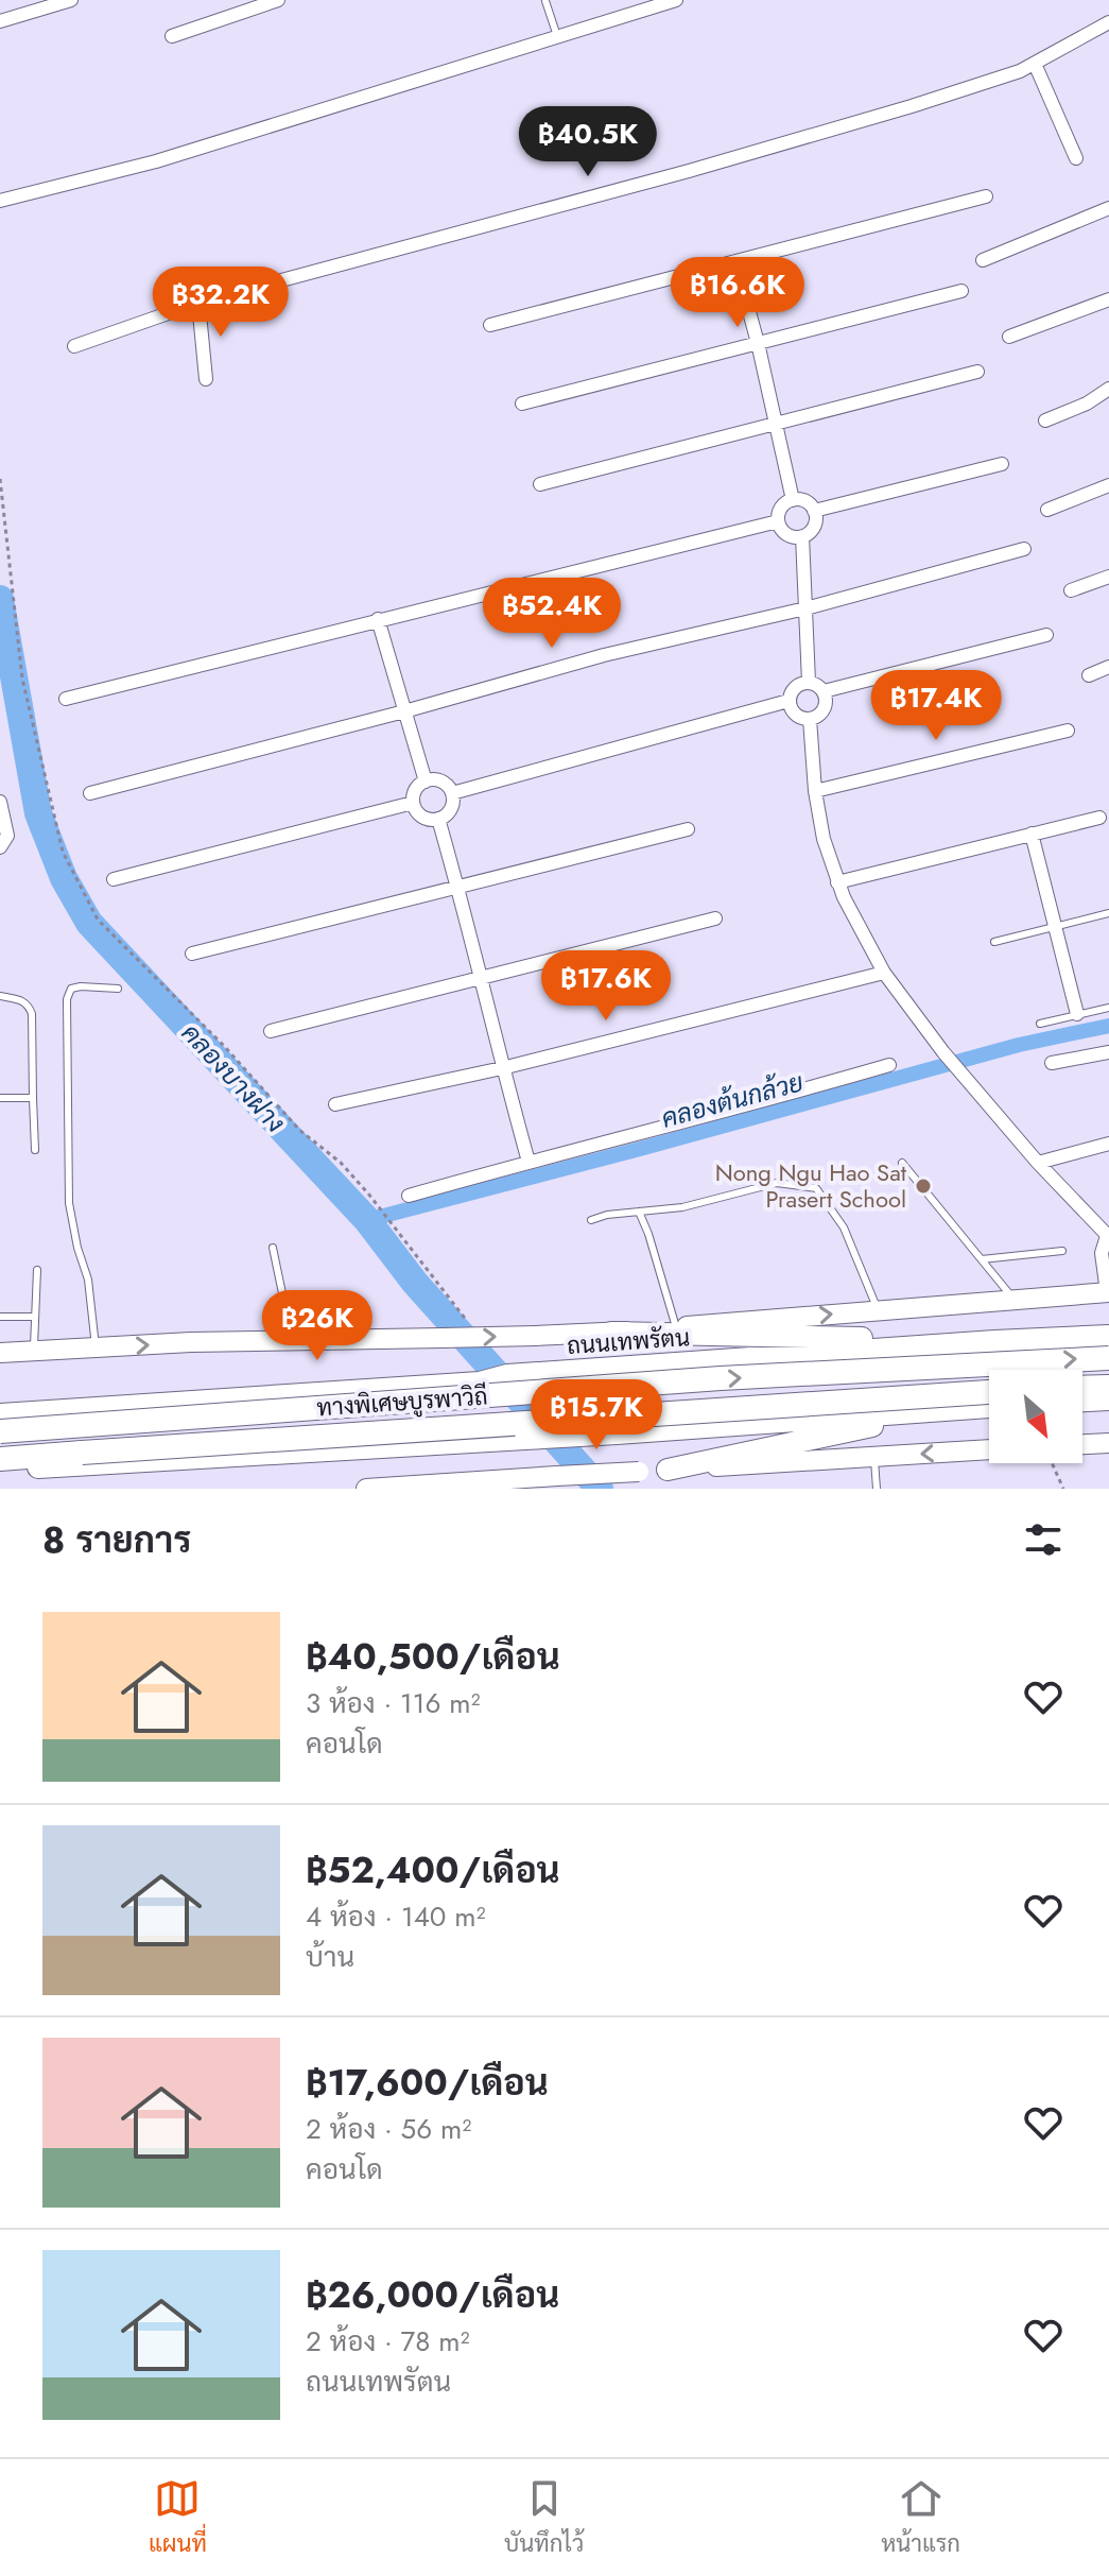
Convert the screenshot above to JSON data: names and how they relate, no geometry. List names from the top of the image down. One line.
{"streets":{"highway":["ถนนเทพรัตน","ทางพิเศษบูรพาวิถี"]},"water":["คลองบางฝาง","คลองต้นกล้วย"],"places":["Nong Ngu Hao Sat Prasert School"],"north":"bottom right","page":{"price":["฿40.5K","฿16.6K","฿32.2K","฿52.4K","฿17.4K","฿17.6K","฿26K","฿15.7K"],"heading":"8 รายการ","list":[{"name":"฿40,500/เดือน","note":"3 ห้อง · 116 m² · คอนโด"},{"name":"฿52,400/เดือน","note":"4 ห้อง · 140 m² · บ้าน"},{"name":"฿17,600/เดือน","note":"2 ห้อง · 56 m² · คอนโด"},{"name":"฿26,000/เดือน","note":"2 ห้อง · 78 m² · ถนนเทพรัตน"}],"tabs":["แผนที่","บันทึกไว้","หน้าแรก"]}}
